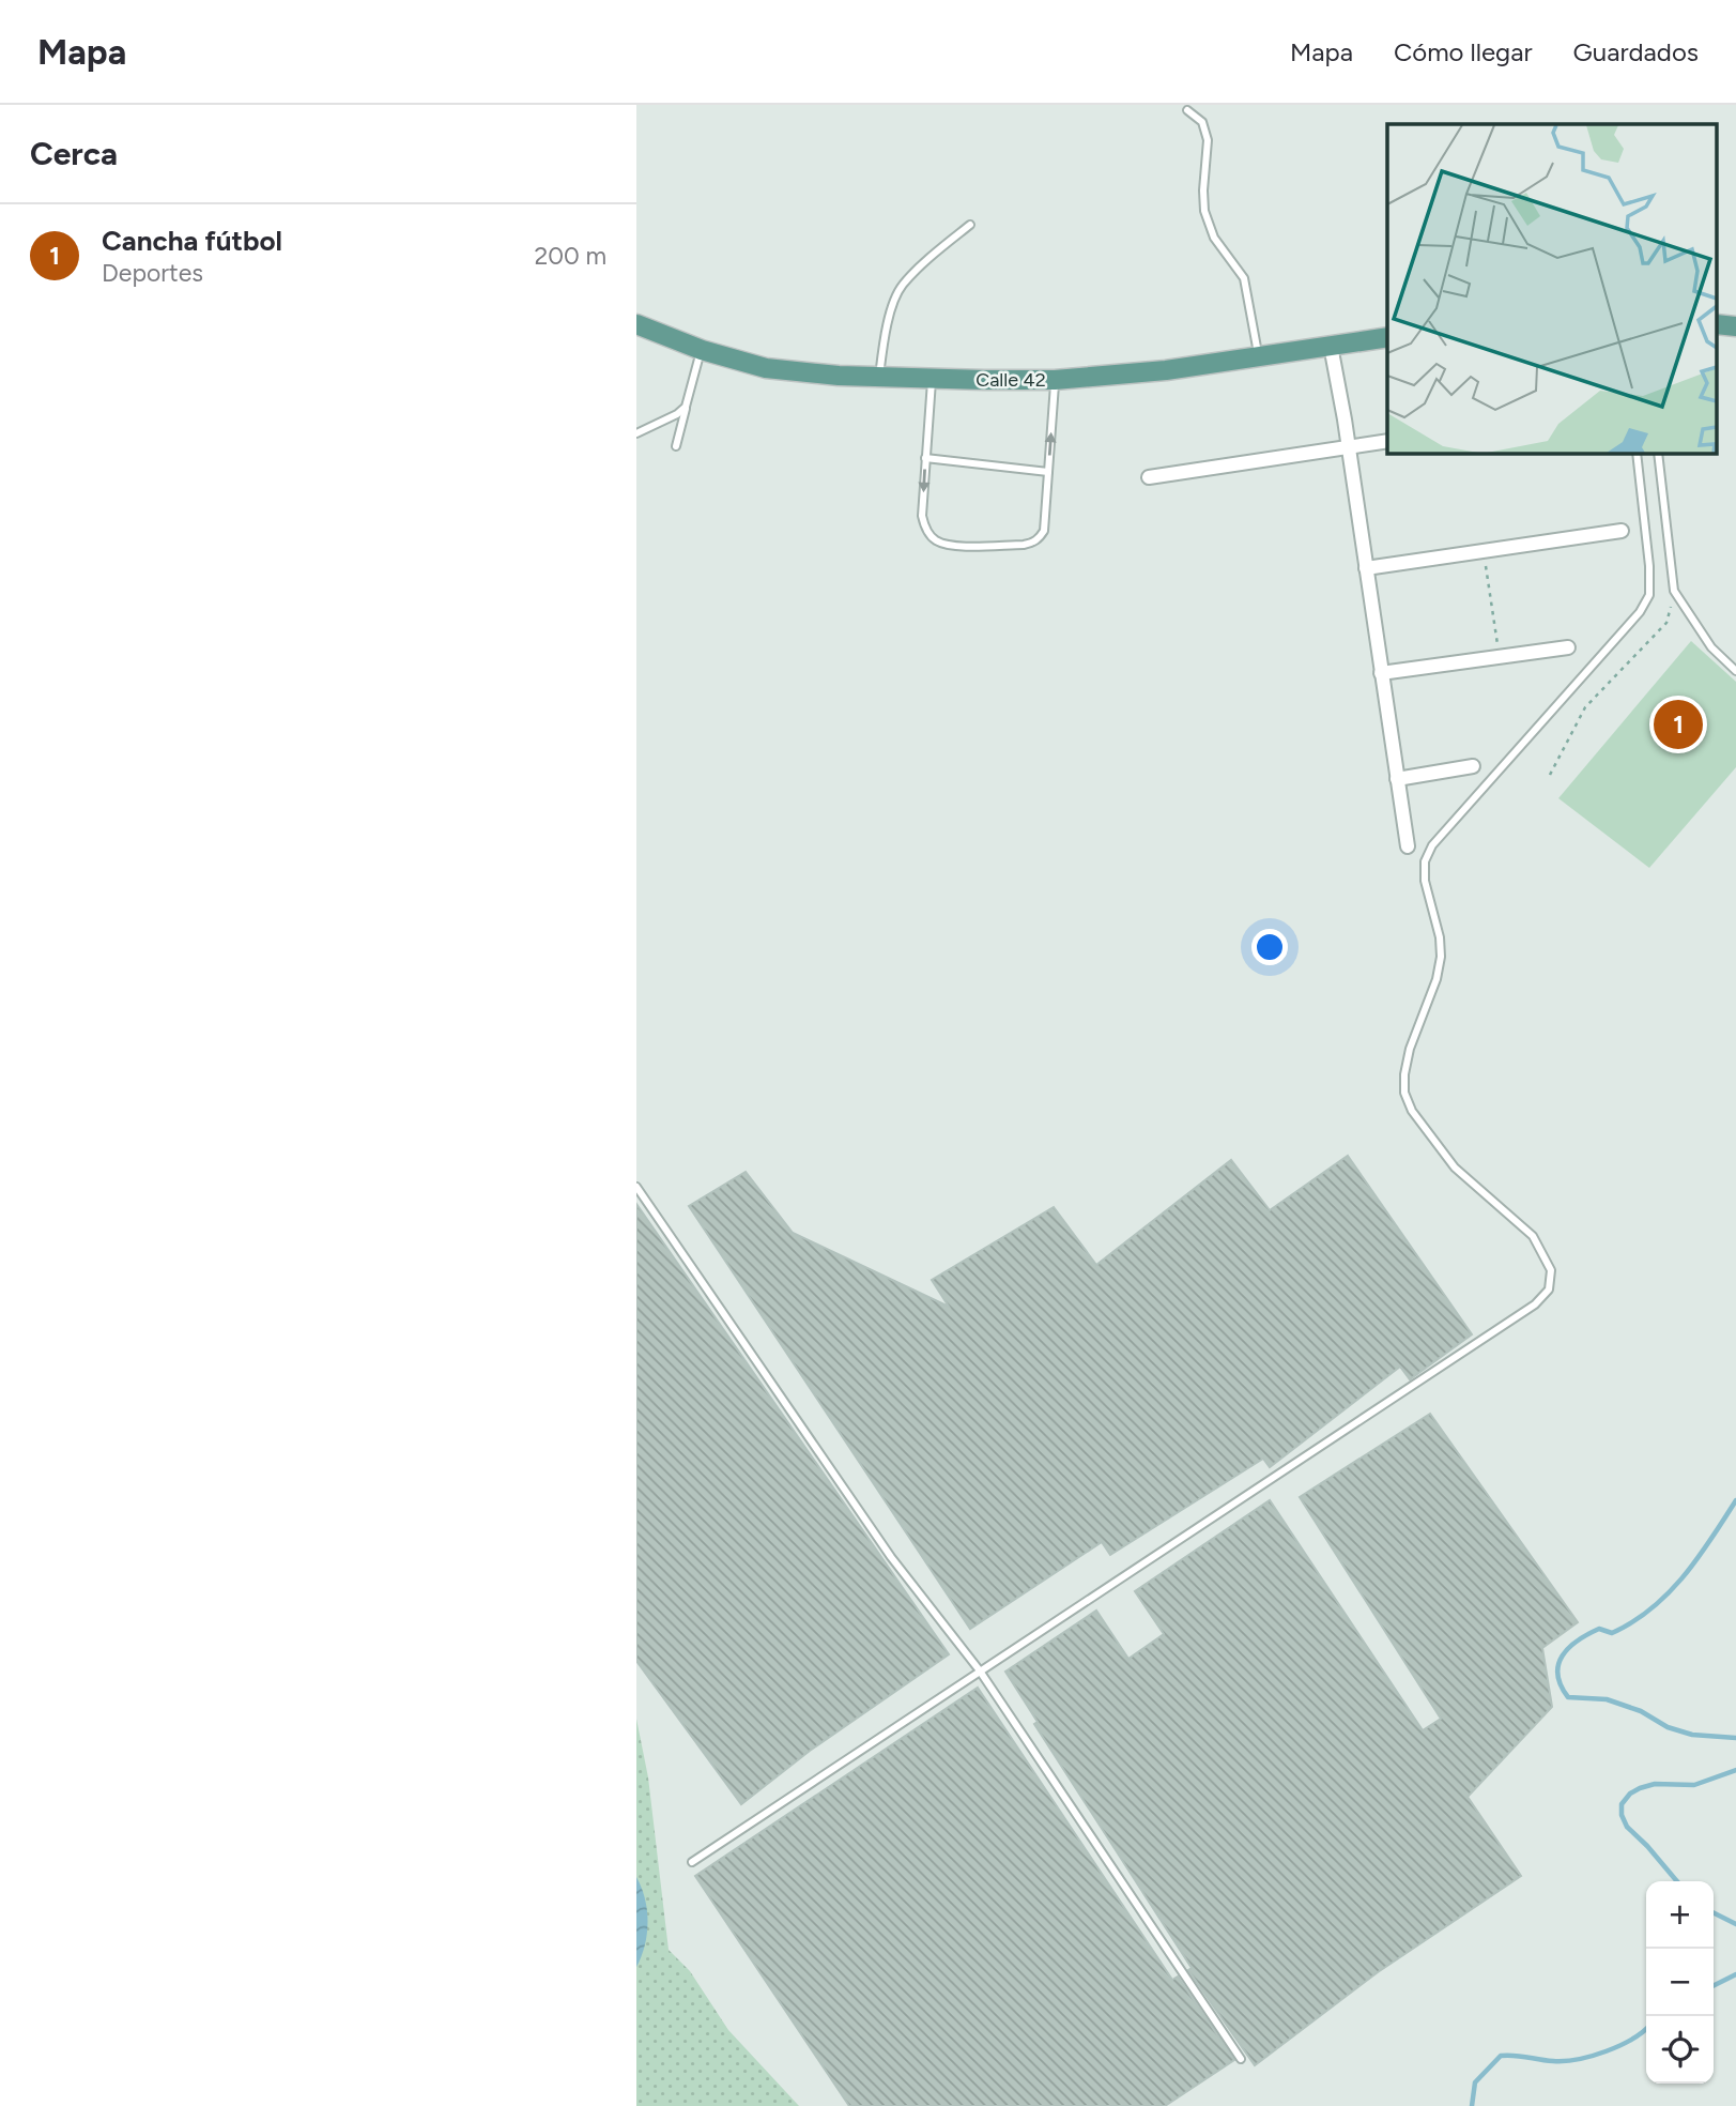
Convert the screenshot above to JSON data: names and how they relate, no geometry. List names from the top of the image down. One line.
{"streets":{"main road":["Calle 42"]},"page":{"header":"Mapa","nav":["Mapa","Cómo llegar","Guardados"],"heading":"Cerca","list":[{"mark":"1","name":"Cancha fútbol","note":"Deportes","value":"200 m"}],"pins":"1","map_buttons":["+","−"]}}
